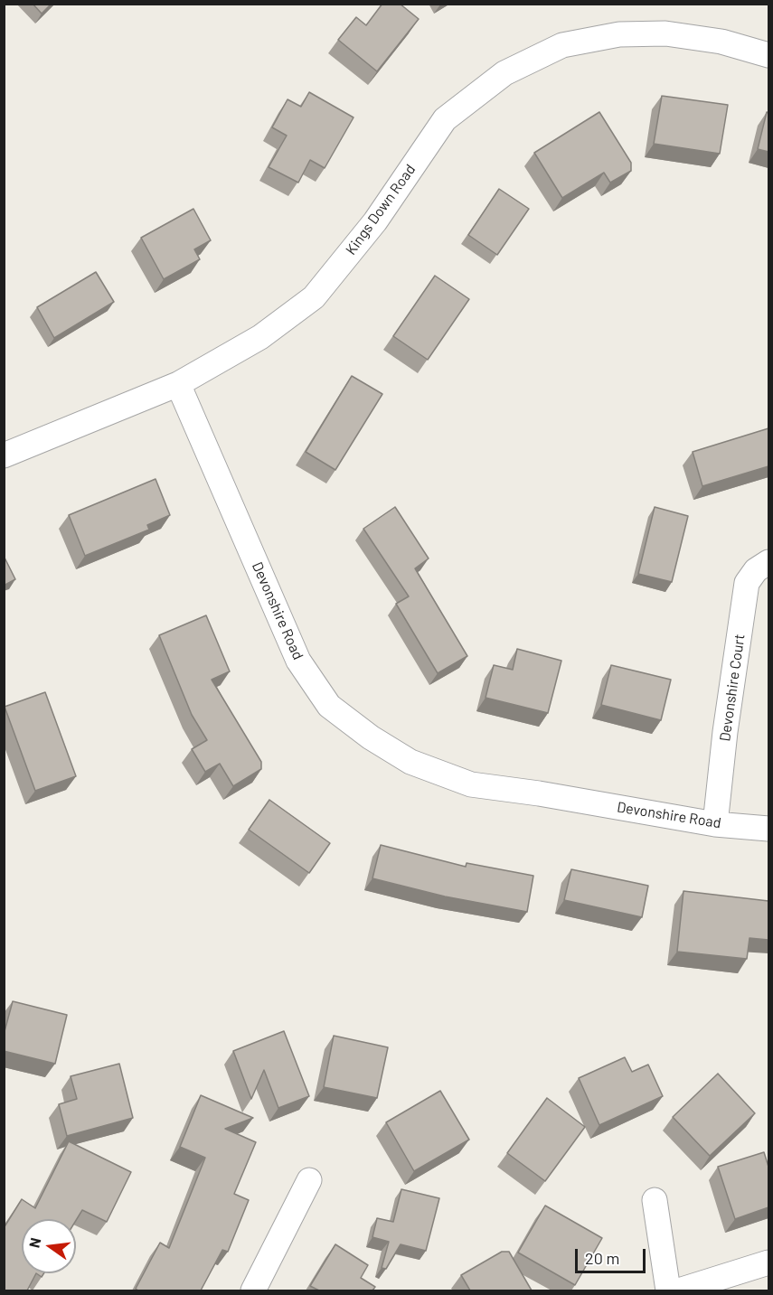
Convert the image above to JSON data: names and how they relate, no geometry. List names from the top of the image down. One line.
{"streets":{"street":["Kings Down Road","Devonshire Road","Devonshire Court"]},"crossings":[["Kings Down Road","Devonshire Road"],["Devonshire Road","Devonshire Court"]],"scale_bar":"20 m","north":"left"}
